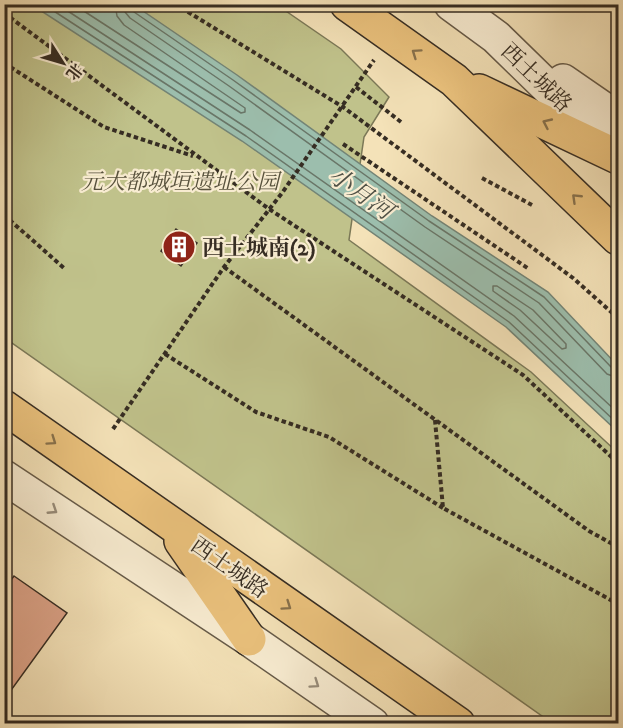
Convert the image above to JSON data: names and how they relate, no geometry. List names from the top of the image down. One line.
{"streets":{"highway":["西土城路"]},"water":["小月河"],"parks":["元大都城垣遗址公园"],"places":{"building":["西土城南(2)"]},"north":"bottom right"}
